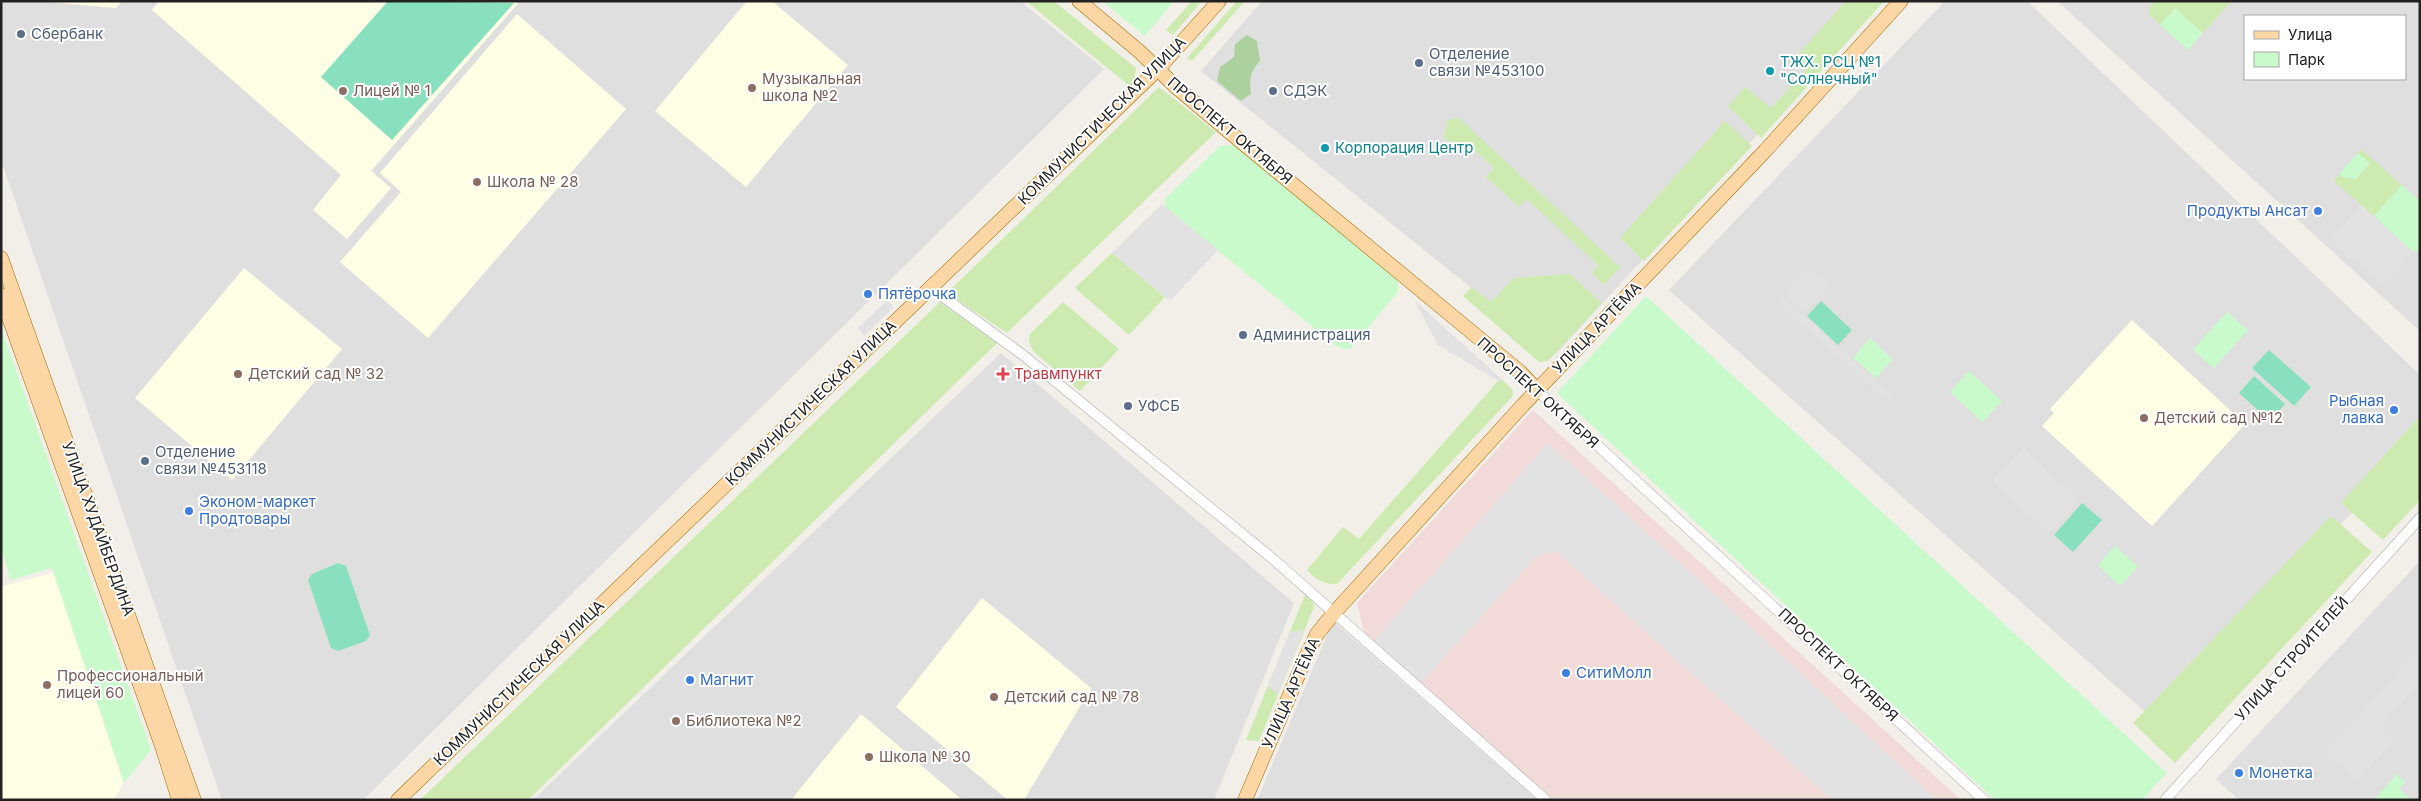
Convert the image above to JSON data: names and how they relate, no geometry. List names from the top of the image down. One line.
{"streets":{"main road":["КОММУНИСТИЧЕСКАЯ УЛИЦА","ПРОСПЕКТ ОКТЯБРЯ","УЛИЦА АРТЁМА","УЛИЦА ХУДАЙБЕРДИНА"],"street":["УЛИЦА СТРОИТЕЛЕЙ"]},"crossings":[["КОММУНИСТИЧЕСКАЯ УЛИЦА","ПРОСПЕКТ ОКТЯБРЯ"],["ПРОСПЕКТ ОКТЯБРЯ","УЛИЦА АРТЁМА"]],"places":{"other":["Сбербанк","Отделение связи №453100","ТЖХ. РСЦ №1 \"Солнечный\"","Музыкальная школа №2","Лицей № 1","СДЭК","Корпорация Центр","Школа № 28","Продукты Ансат","Пятёрочка","Администрация","Детский сад № 32","УФСБ","Рыбная лавка","Детский сад №12","Отделение связи №453118","Эконом-маркет Продтовары","СитиМолл","Магнит","Профессиональный лицей 60","Детский сад № 78","Библиотека №2","Школа № 30","Монетка"],"health":["Травмпункт"]},"legend":["Улица","Парк"]}
